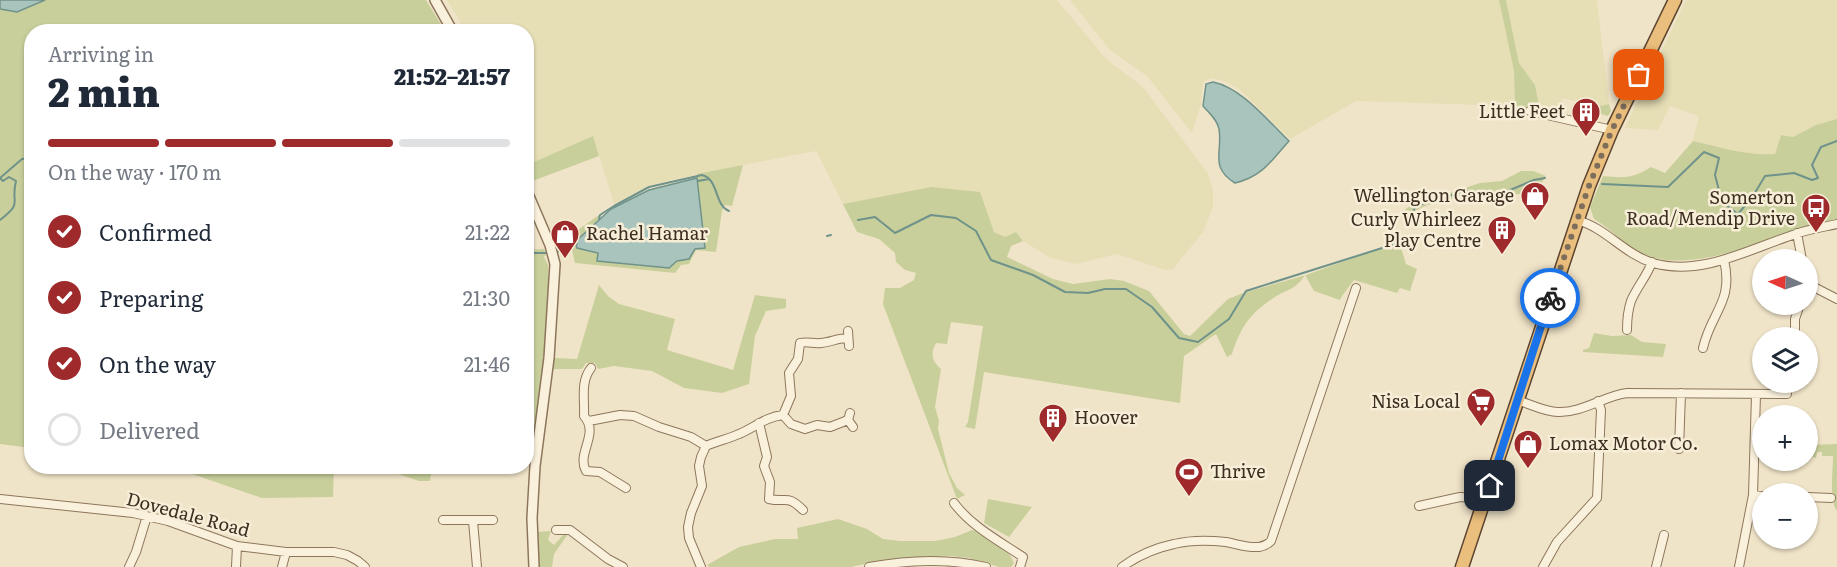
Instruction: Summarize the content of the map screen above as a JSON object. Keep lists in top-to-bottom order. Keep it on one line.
{"streets":{"street":["Dovedale Road"]},"places":{"building":["Little Feet","Curly Whirleez Play Centre","Hoover"],"shop":["Wellington Garage","Rachel Hamar","Lomax Motor Co."],"bus stop":["Somerton Road/Mendip Drive"],"supermarket":["Nisa Local"],"sports":["Thrive"]},"north":"left","page":{"heading":["2 min","Arriving in","21:52–21:57"],"bar":"On the way · 170 m","list":[["Confirmed","21:22"],["Preparing","21:30"],["On the way","21:46"],"Delivered"],"map_buttons":["+","−"]}}
